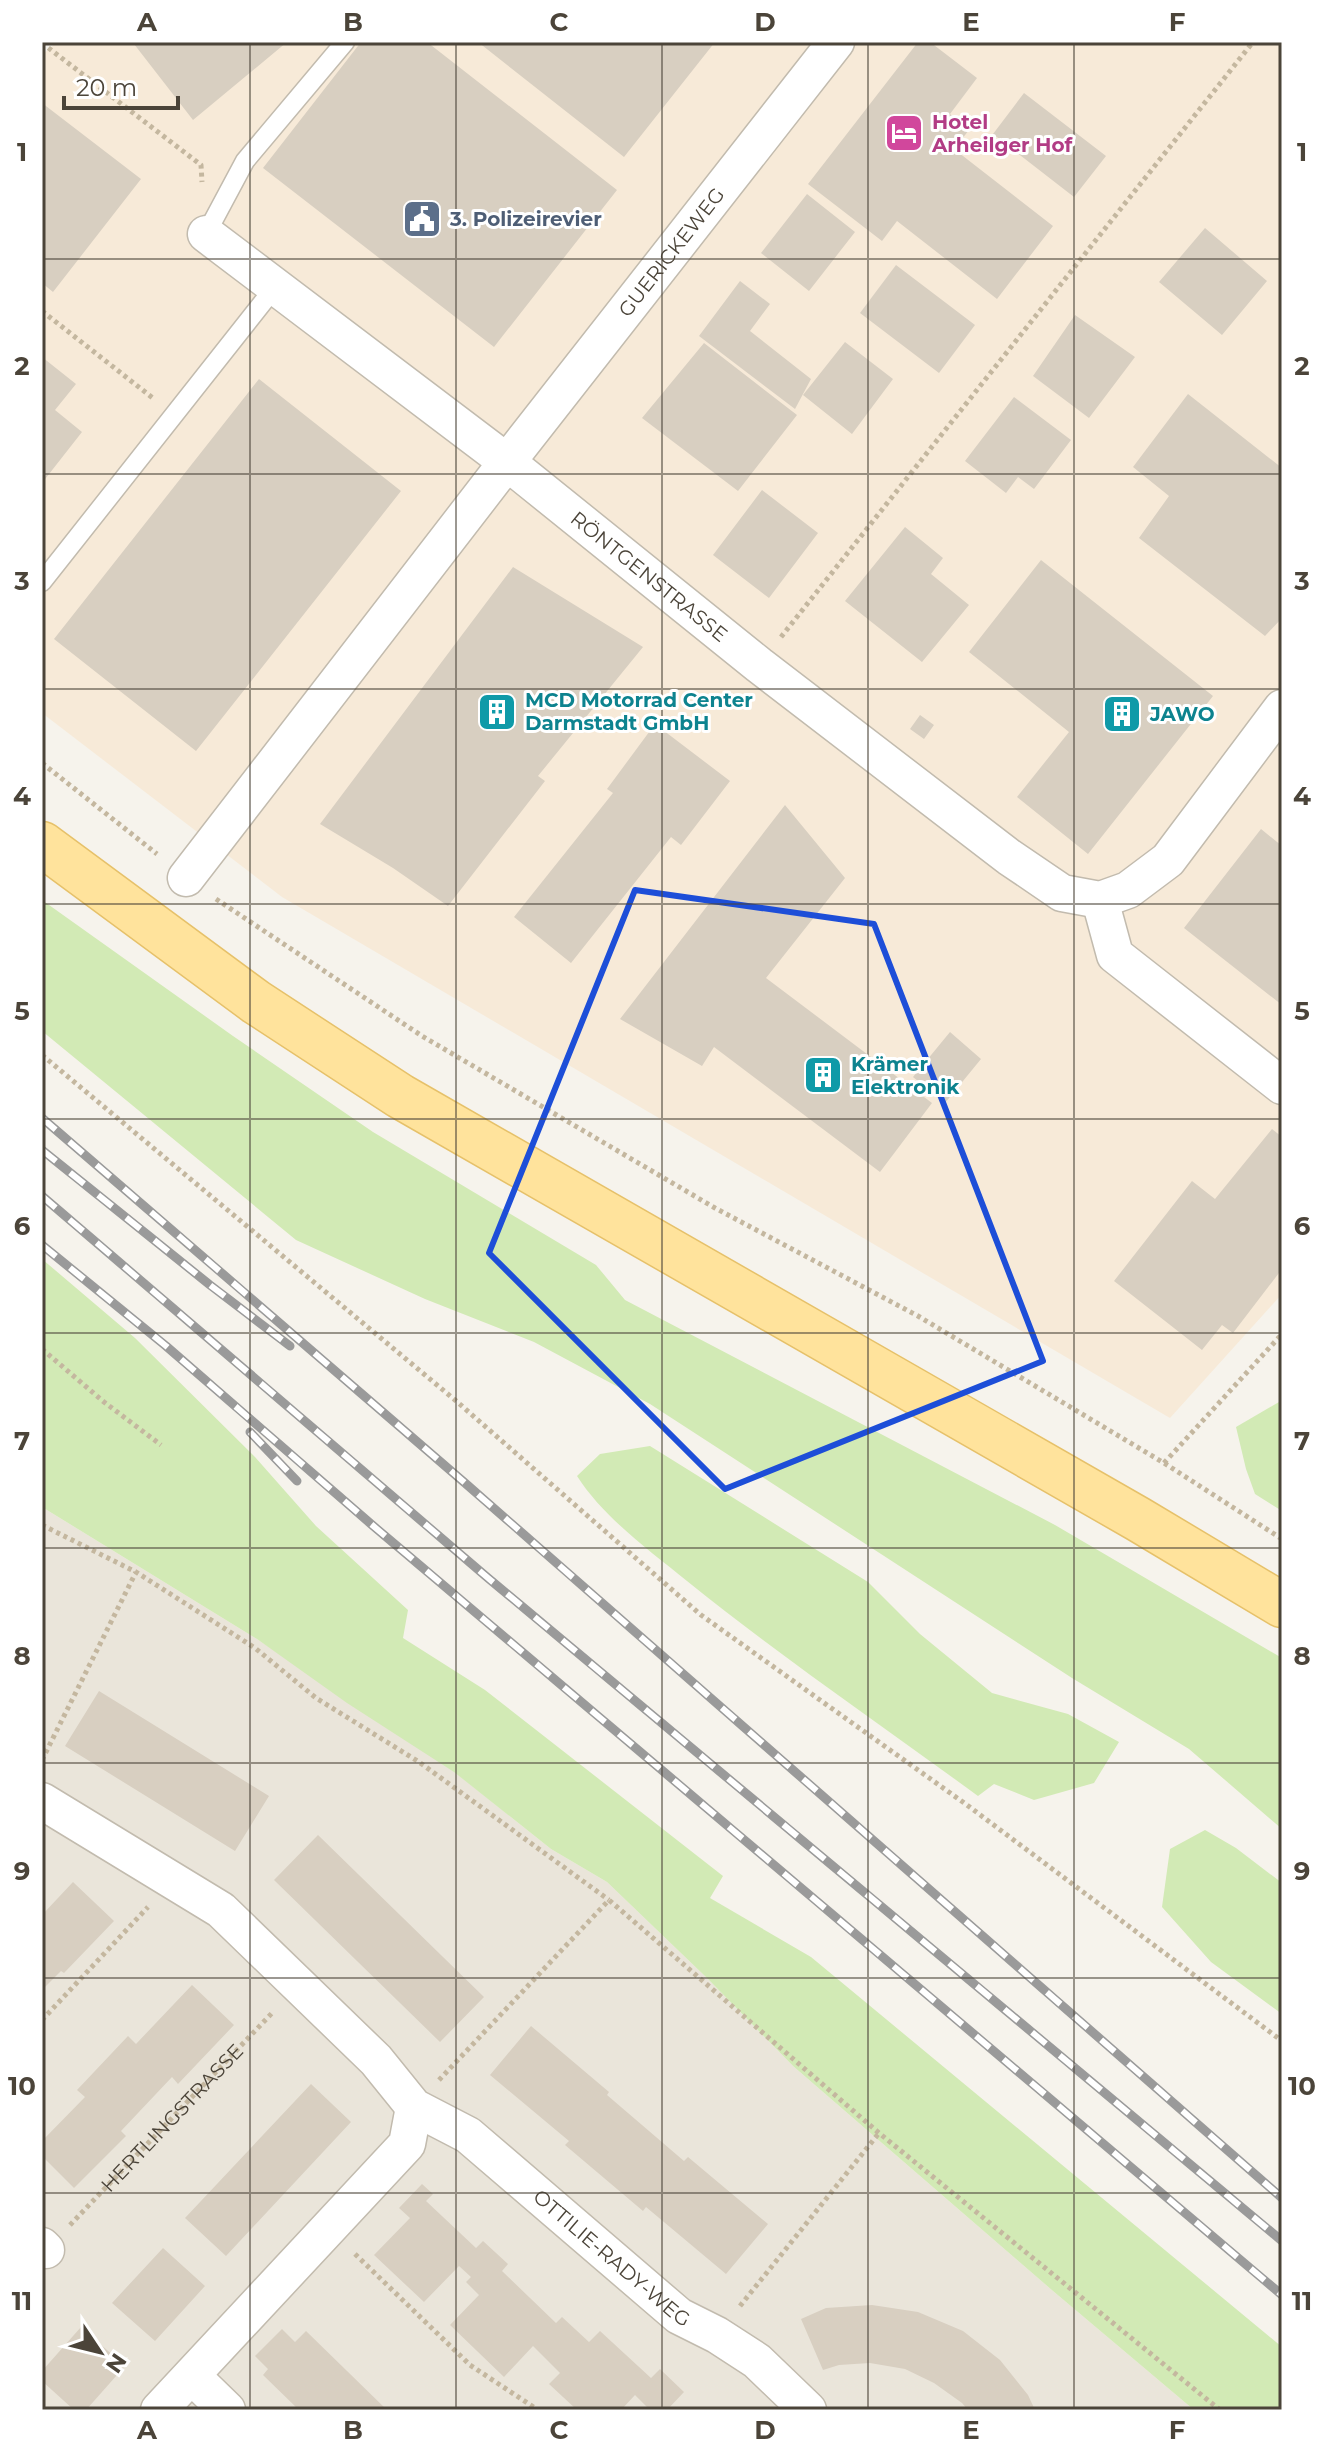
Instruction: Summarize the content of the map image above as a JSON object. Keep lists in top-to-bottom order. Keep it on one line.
{"streets":{"street":["GUERICKEWEG","RÖNTGENSTRASSE","OTTILIE-RADY-WEG"],"path":["HERTLINGSTRASSE"]},"crossings":[["GUERICKEWEG","RÖNTGENSTRASSE"]],"places":{"hotel":["Hotel Arheilger Hof"],"public building":["3. Polizeirevier"],"building":["MCD Motorrad Center Darmstadt GmbH","JAWO","Krämer Elektronik"]},"scale_bar":"20 m","north":"bottom right","grid":{"columns":["A","B","C","D","E","F"],"rows":["1","2","3","4","5","6","7","8","9","10","11"]}}
